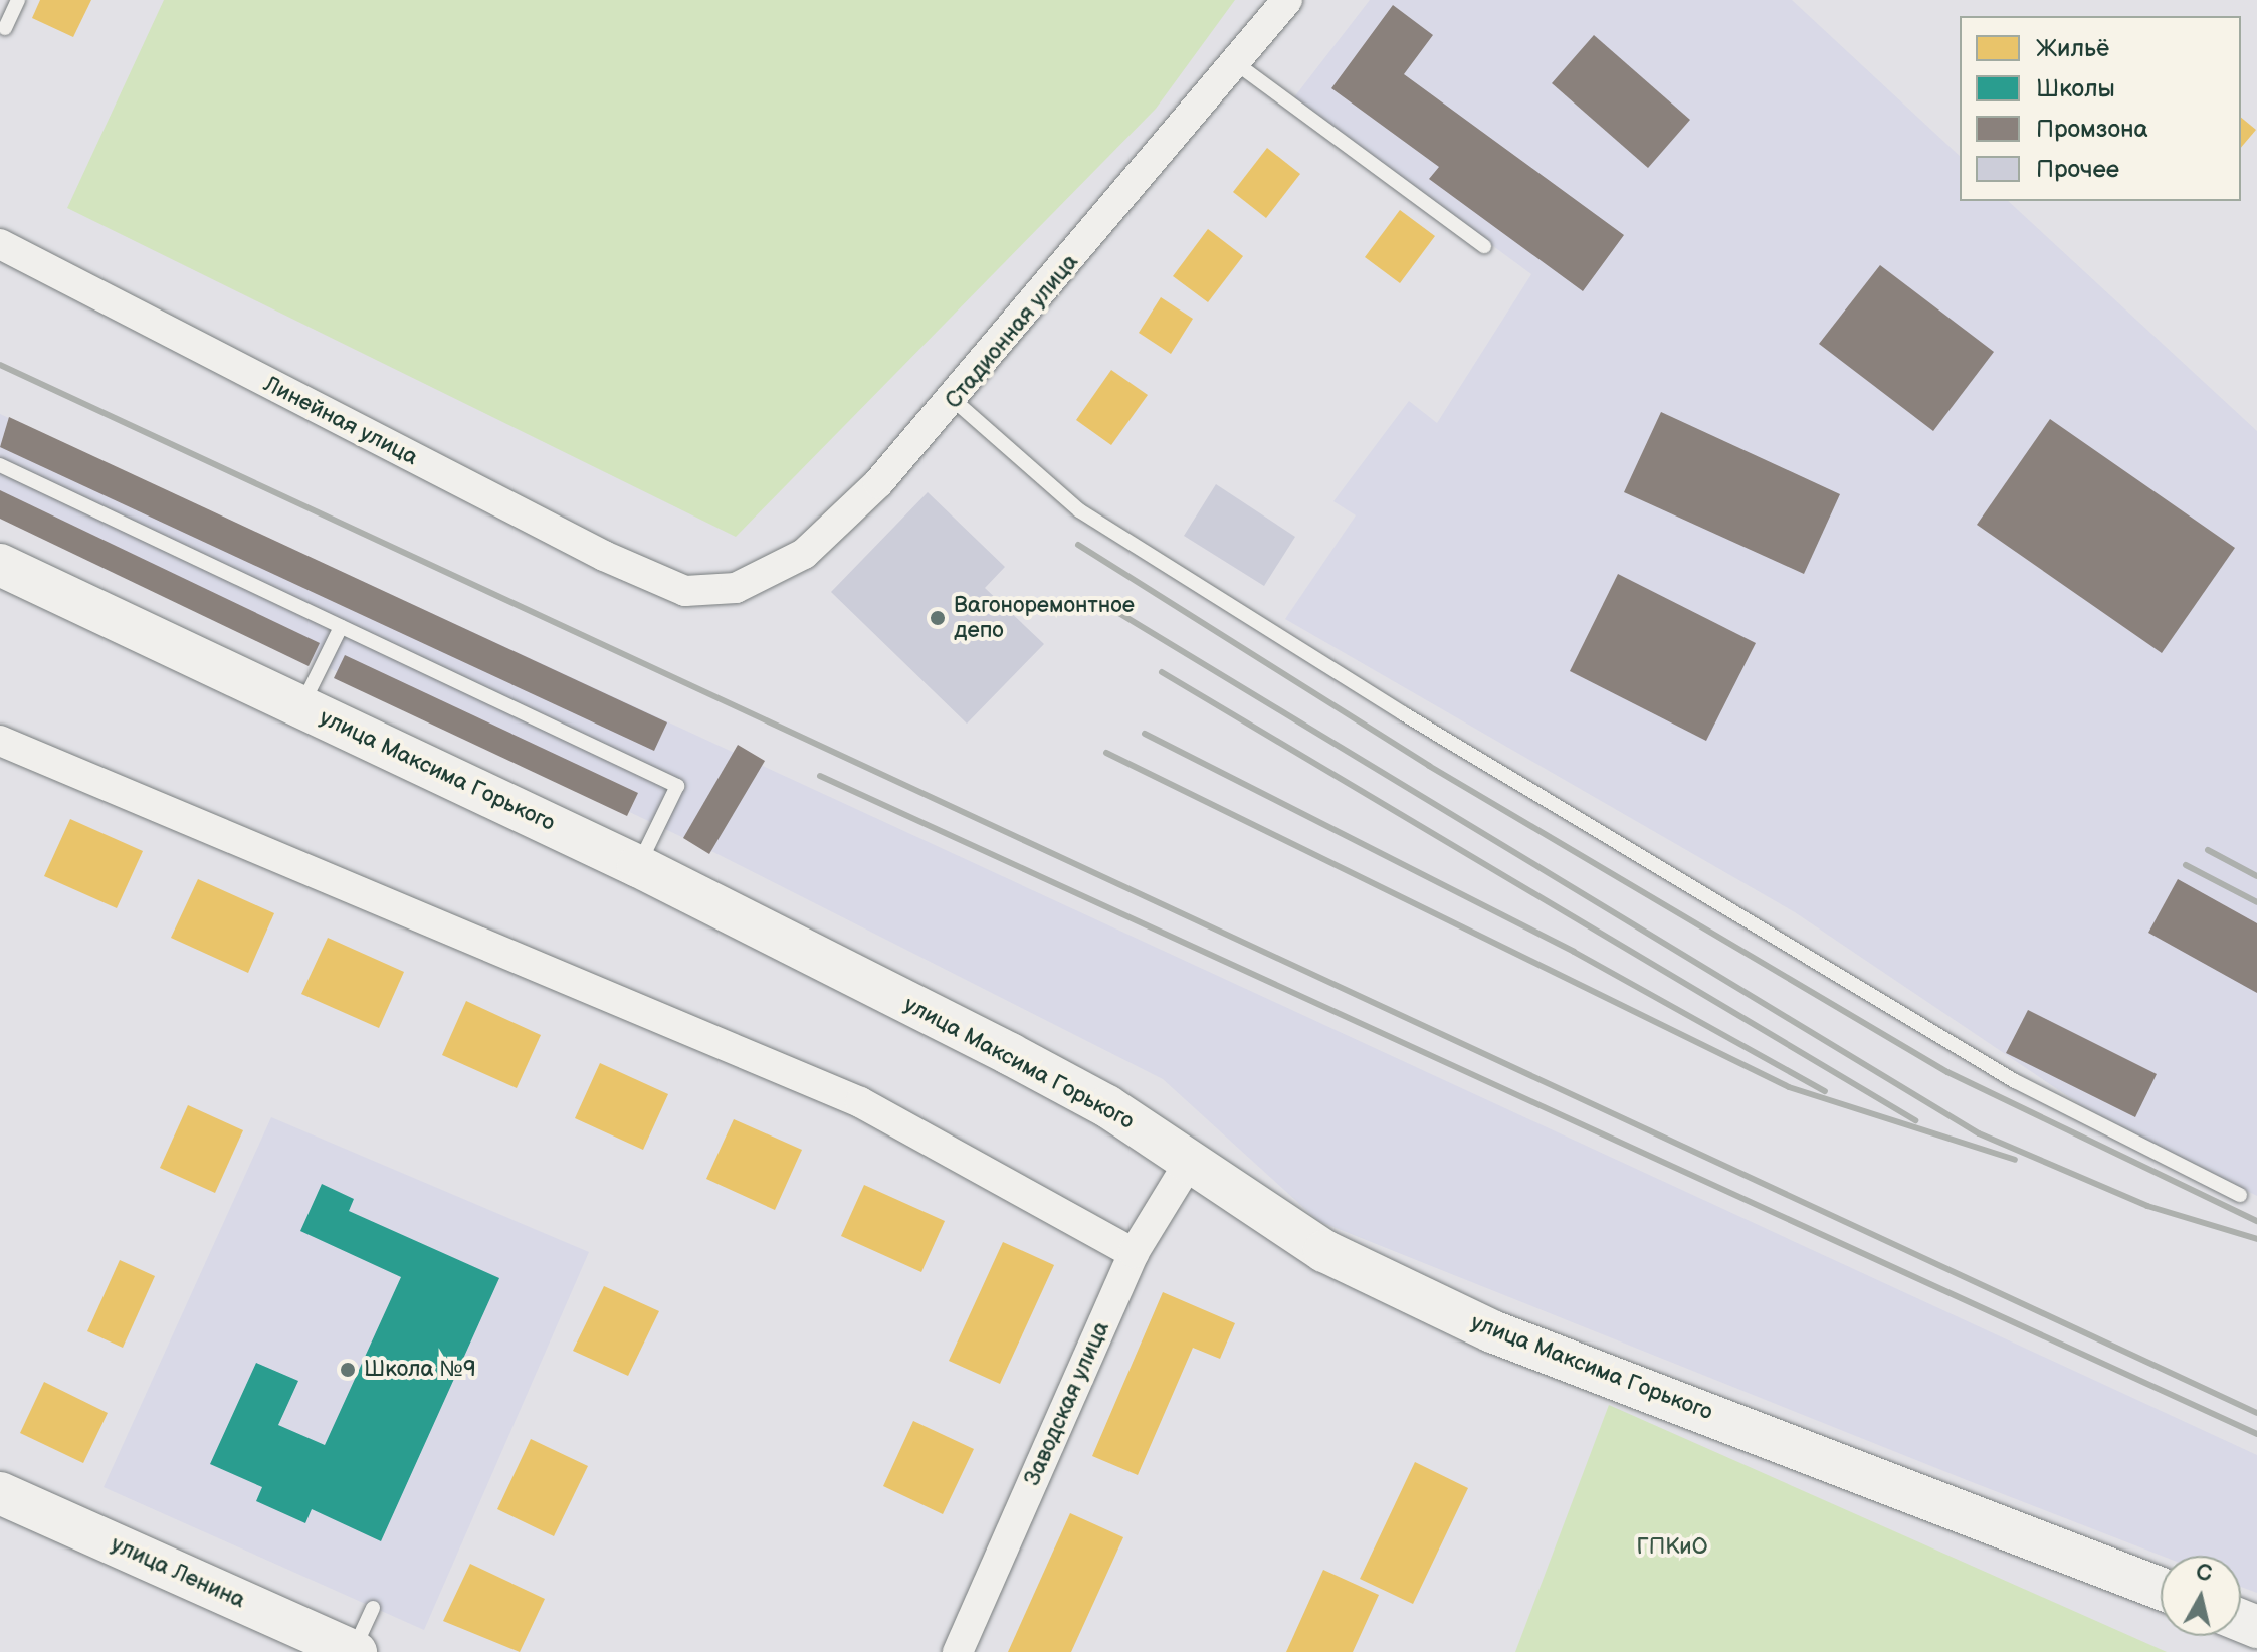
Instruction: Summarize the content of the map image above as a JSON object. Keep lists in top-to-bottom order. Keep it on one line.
{"streets":{"street":["Стадионная улица","Линейная улица","улица Максима Горького","Заводская улица","улица Ленина"]},"crossings":[["Стадионная улица","Линейная улица"],["улица Максима Горького","Заводская улица"]],"parks":["ГПКиО"],"places":["Вагоноремонтное депо","Школа №9"],"legend":["Жильё","Школы","Промзона","Прочее"],"north":"top"}
